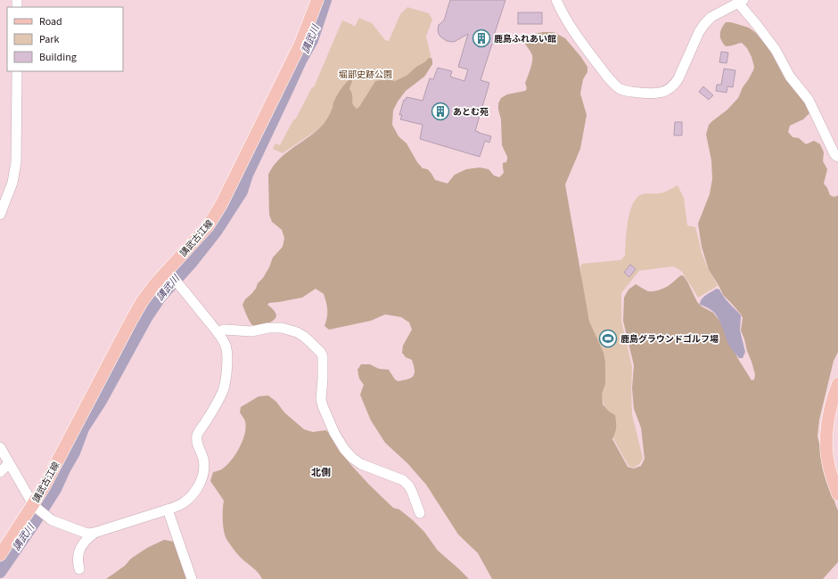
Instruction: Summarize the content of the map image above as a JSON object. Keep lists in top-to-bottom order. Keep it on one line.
{"streets":{"main road":["講武古江線"]},"districts":["北側"],"water":["講武川"],"parks":["堀部史跡公園"],"places":{"building":["鹿島ふれあい館","あとむ苑"],"sports":["鹿島グラウンドゴルフ場"]},"legend":["Road","Park","Building"]}
